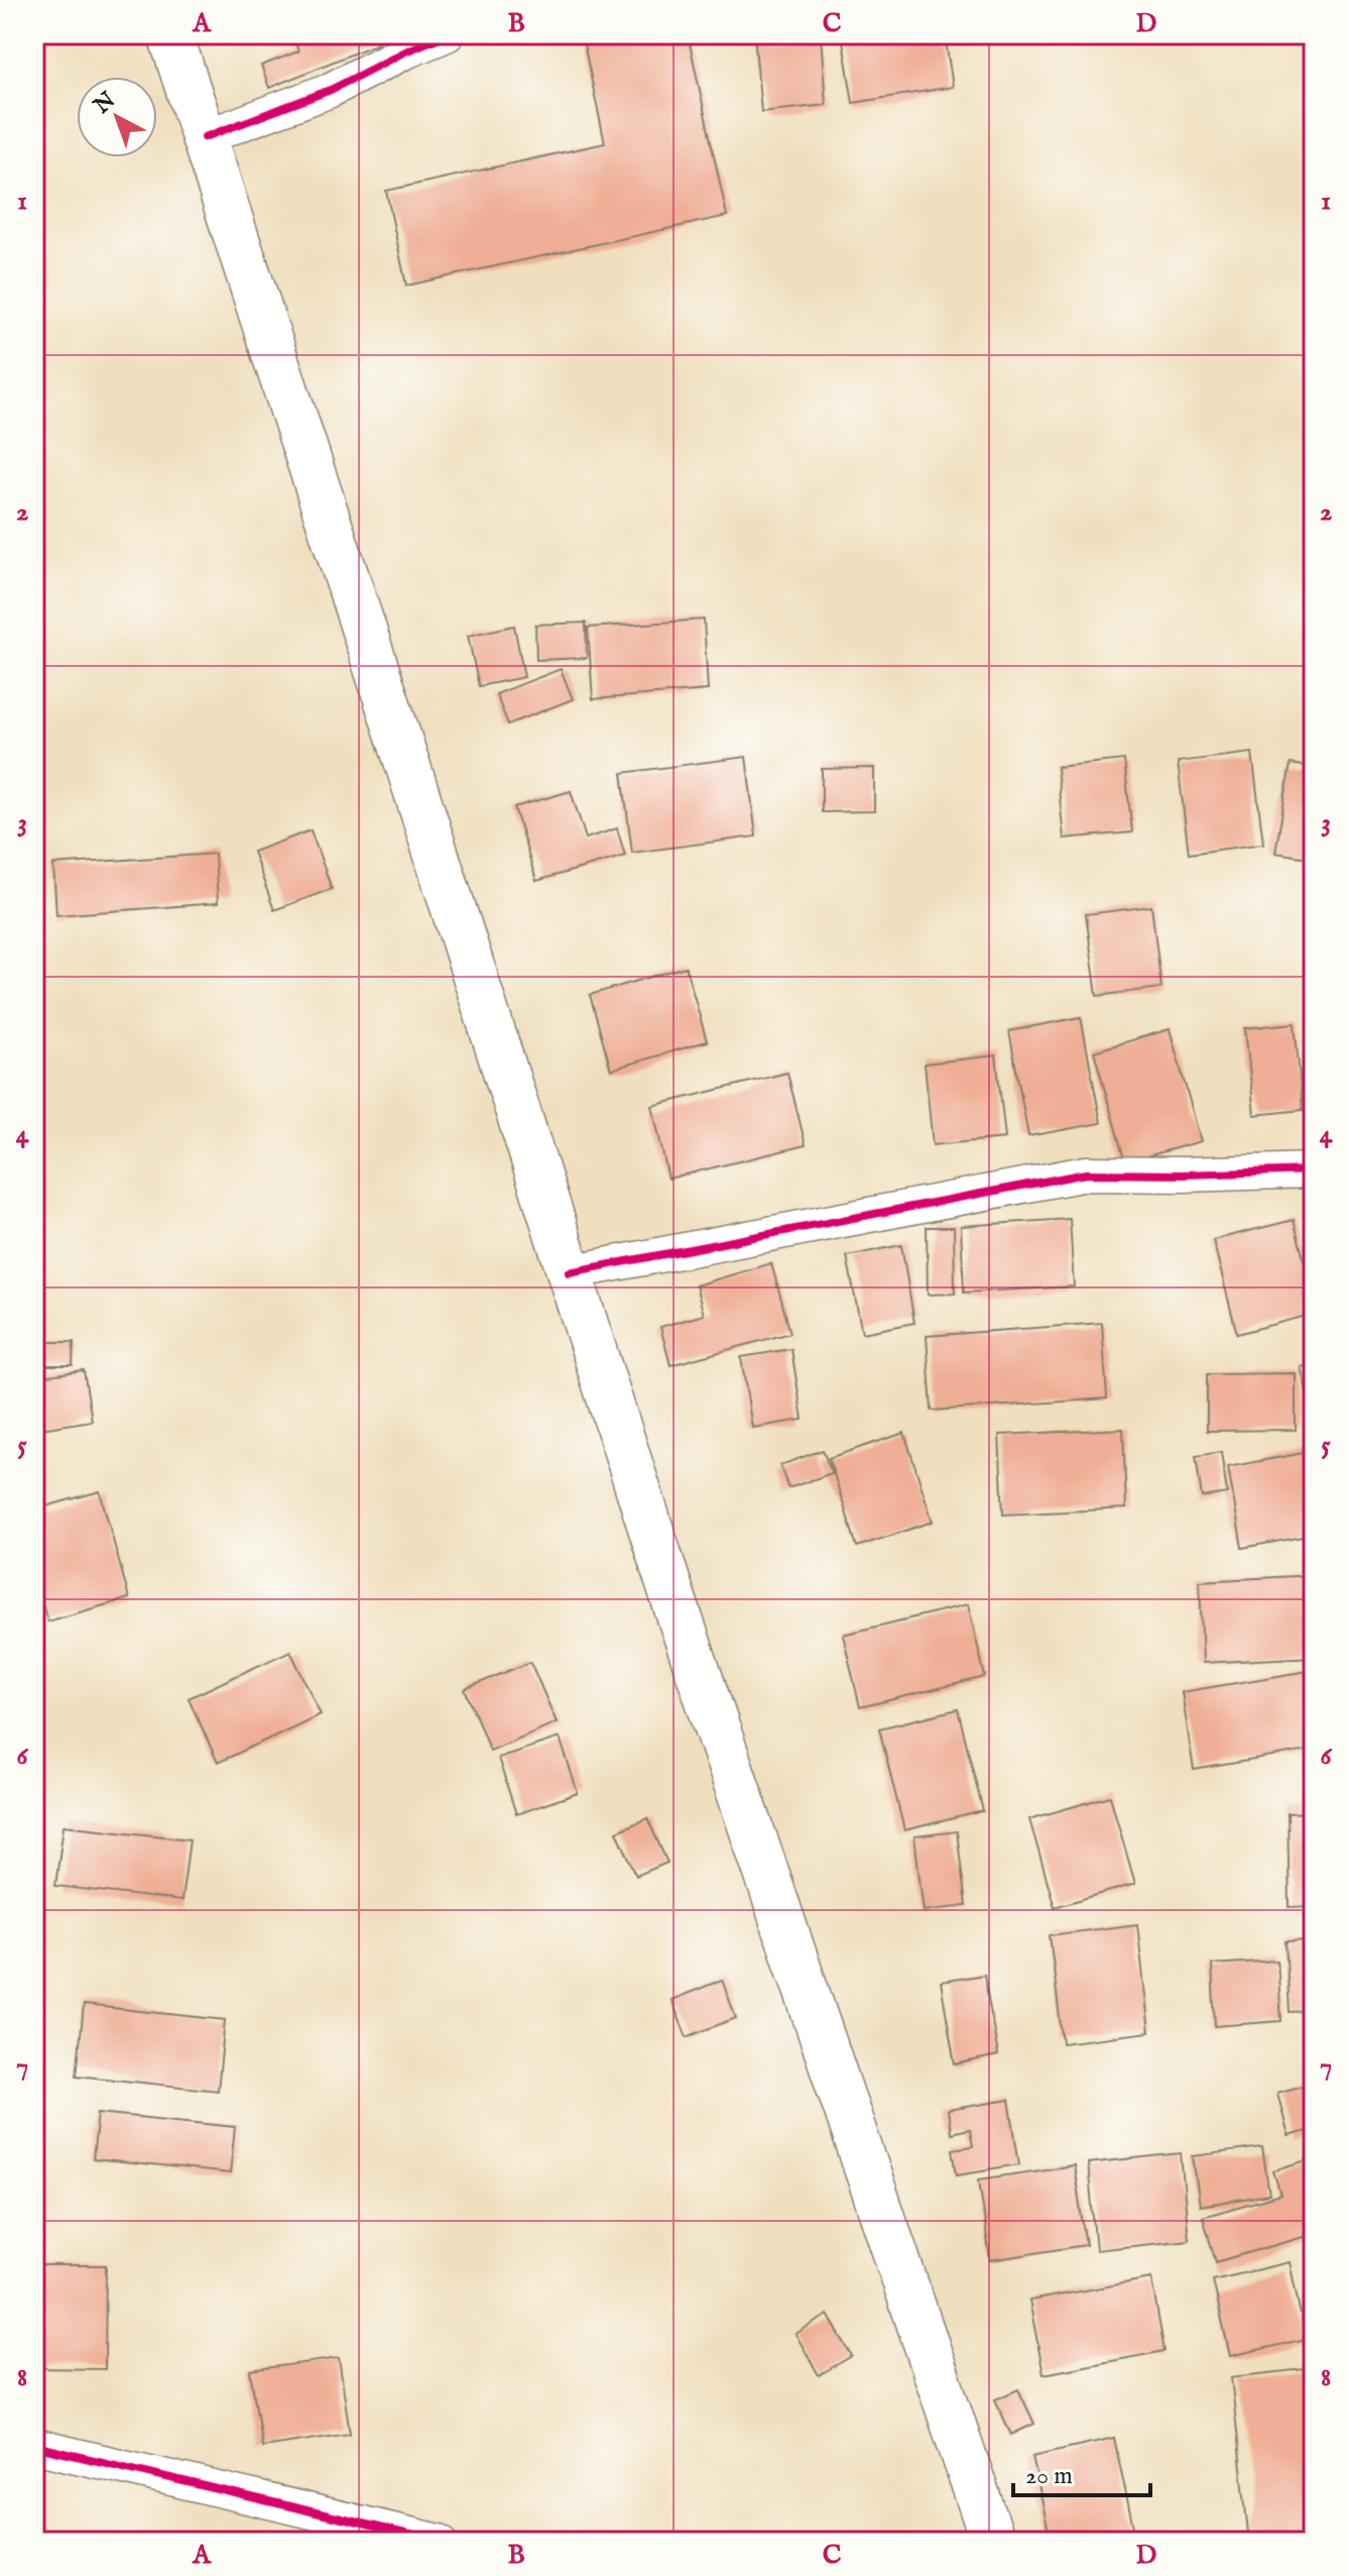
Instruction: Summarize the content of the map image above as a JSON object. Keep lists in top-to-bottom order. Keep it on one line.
{"scale_bar":"20 m","north":"top left","grid":{"columns":["A","B","C","D"],"rows":["1","2","3","4","5","6","7","8"]}}
